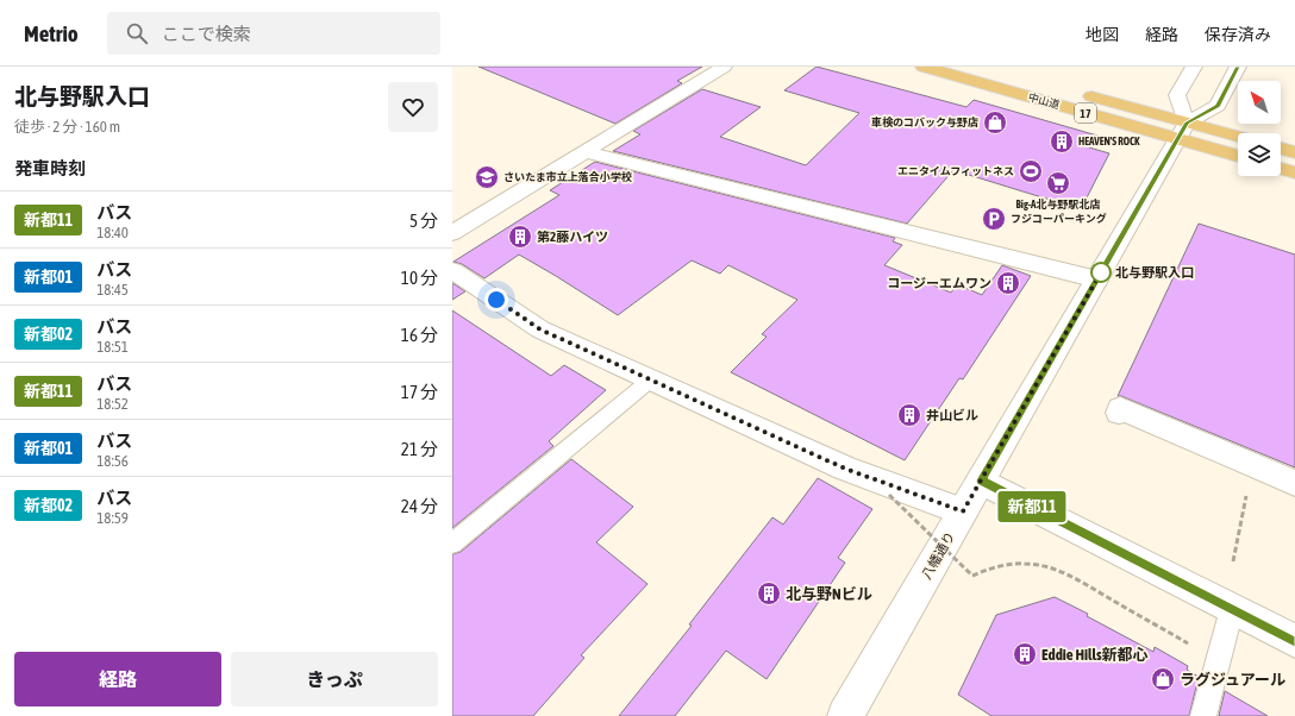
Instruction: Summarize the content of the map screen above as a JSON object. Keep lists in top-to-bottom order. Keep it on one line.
{"streets":{"highway":["中山道","17"],"street":["八幡通り"]},"crossings":[["中山道","八幡通り"]],"places":{"shop":["車検のコバック与野店","ラグジュアール"],"building":["HEAVEN'S ROCK","第2藤ハイツ","コージーエムワン","井山ビル","北与野Nビル","Eddie Hills新都心"],"sports":["エニタイムフィットネス"],"school or university":["さいたま市立上落合小学校"],"supermarket":["Big-A北与野駅北店"],"parking":["フジコーパーキング"],"other":["北与野駅入口"]},"lines":["bus line 新都11"],"north":"top left","page":{"header":"Metrio","search":"ここで検索","nav":["地図","経路","保存済み"],"heading":[["北与野駅入口","徒歩 · 2 分 · 160 m"],"発車時刻"],"on_map":"新都11","list":[{"mark":"新都11","name":"バス","note":"18:40","value":"5 分"},{"mark":"新都01","name":"バス","note":"18:45","value":"10 分"},{"mark":"新都02","name":"バス","note":"18:51","value":"16 分"},{"mark":"新都11","name":"バス","note":"18:52","value":"17 分"},{"mark":"新都01","name":"バス","note":"18:56","value":"21 分"},{"mark":"新都02","name":"バス","note":"18:59","value":"24 分"}],"buttons":["経路","きっぷ"]}}
